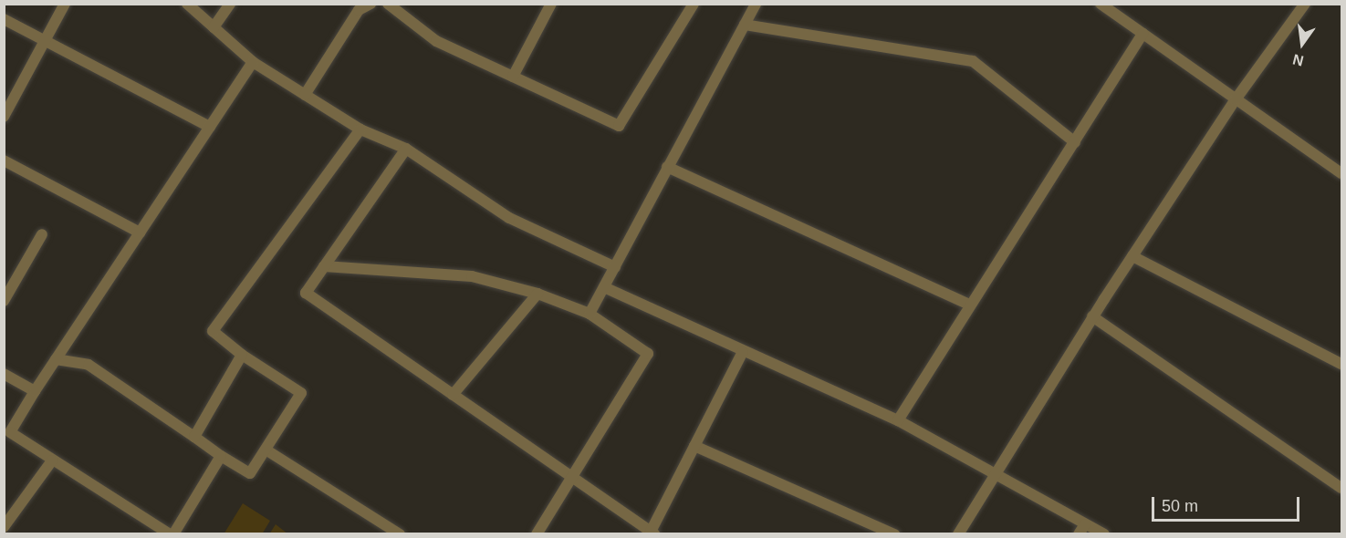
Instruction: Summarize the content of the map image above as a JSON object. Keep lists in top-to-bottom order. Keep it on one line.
{"scale_bar":"50 m","north":"bottom"}
